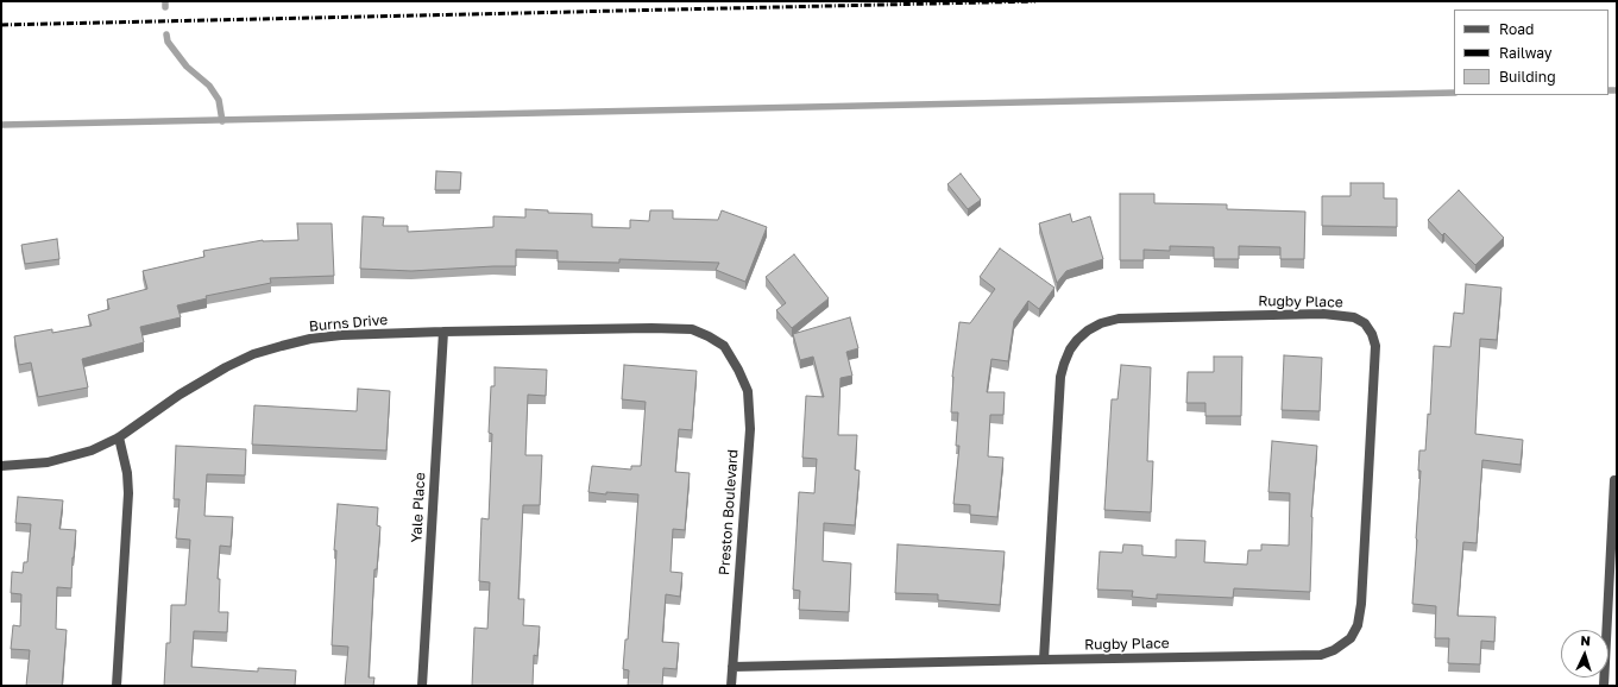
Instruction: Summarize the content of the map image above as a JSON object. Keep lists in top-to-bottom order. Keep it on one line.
{"streets":{"street":["Rugby Place","Burns Drive","Yale Place","Preston Boulevard"]},"crossings":[["Rugby Place","Preston Boulevard"],["Burns Drive","Yale Place"],["Burns Drive","Preston Boulevard"]],"legend":["Road","Railway","Building"],"north":"top"}
